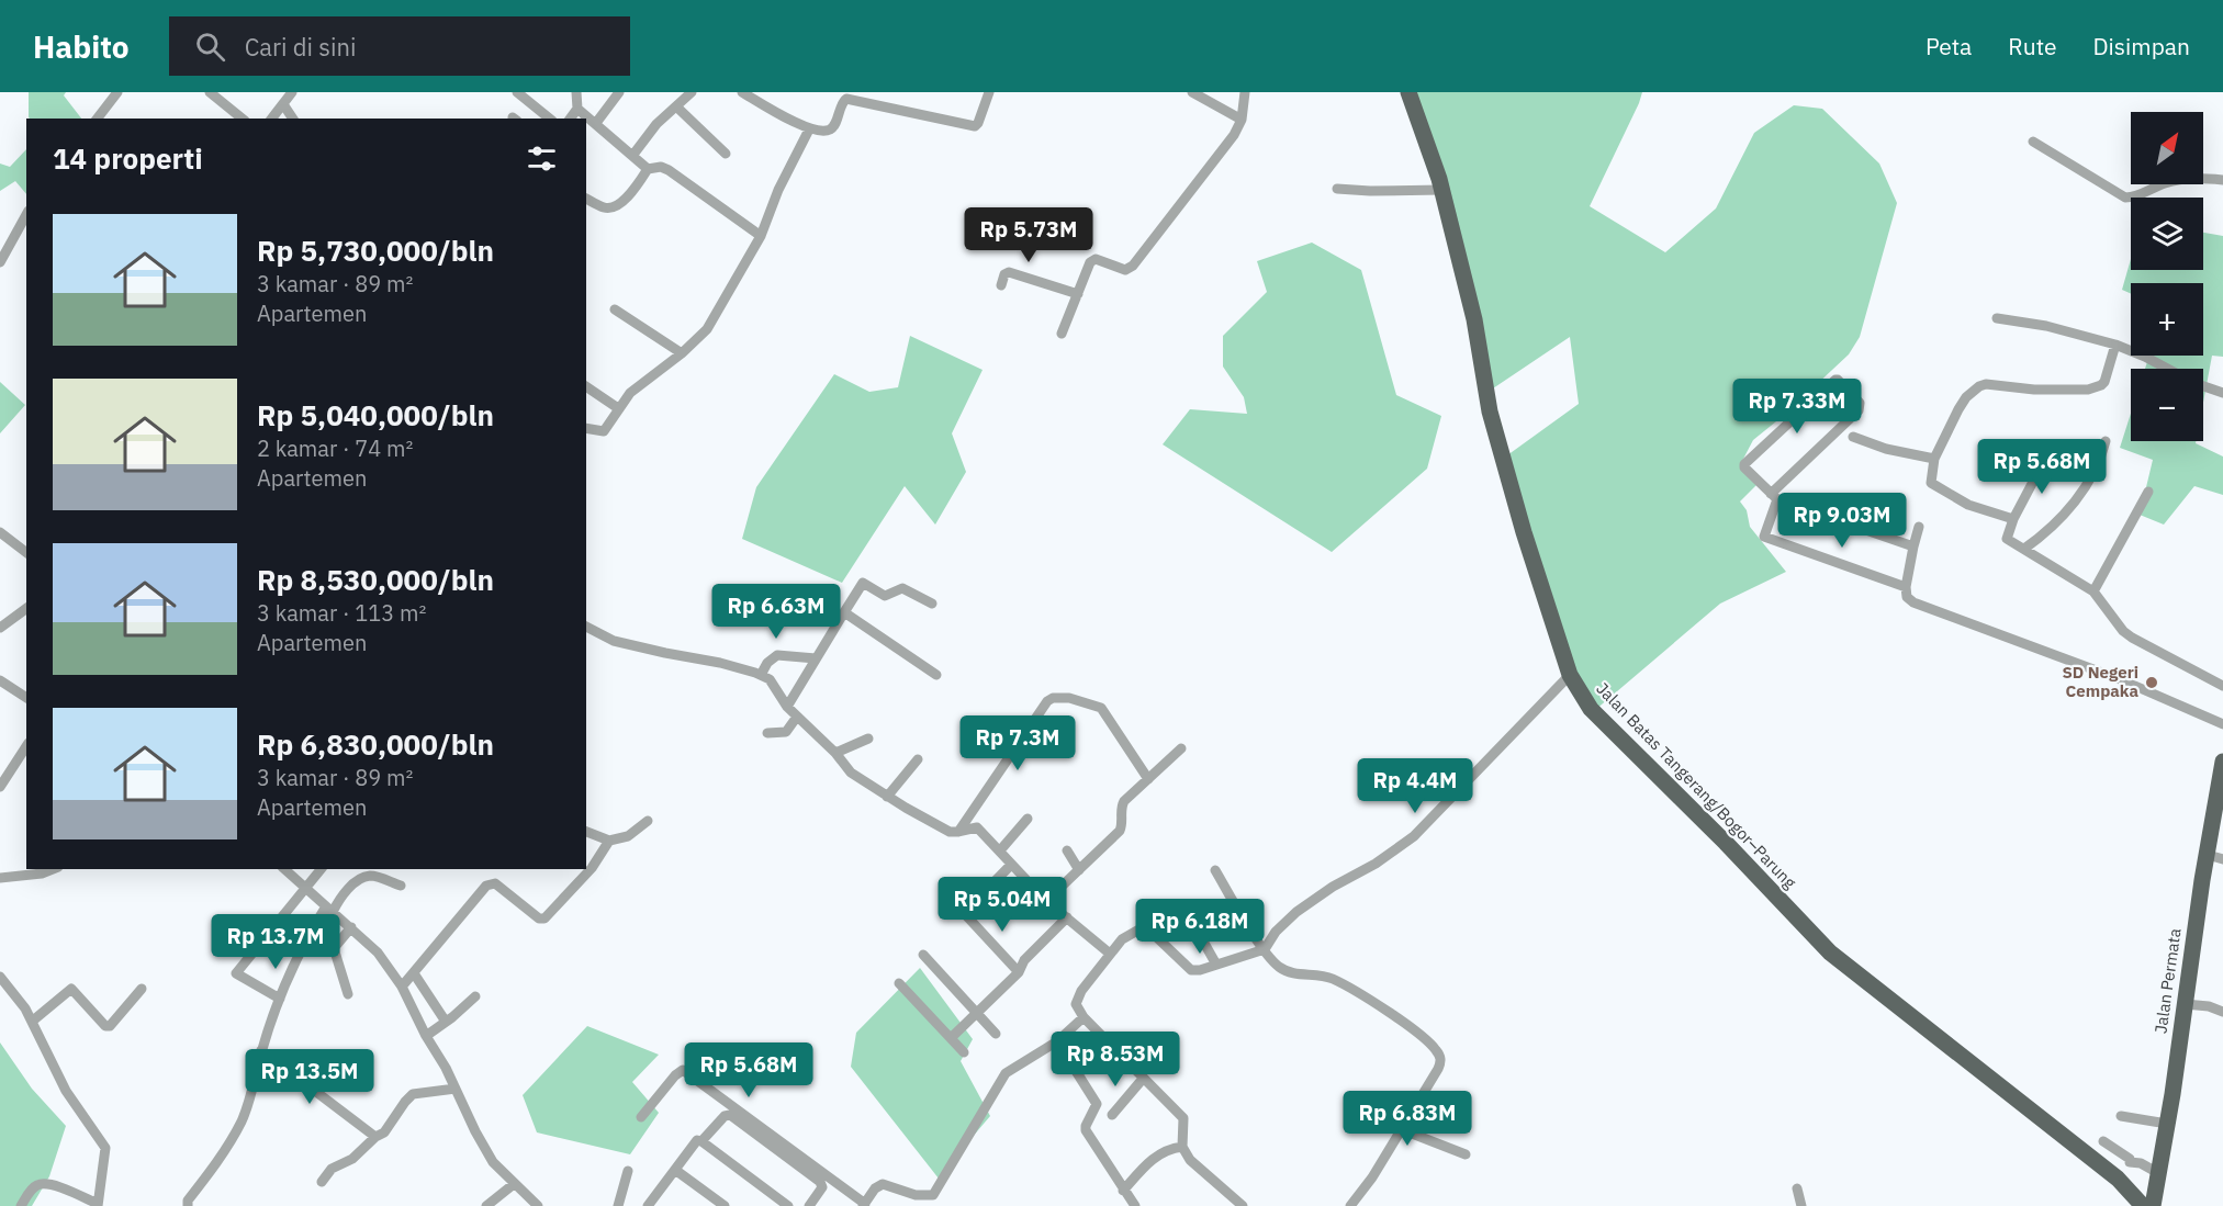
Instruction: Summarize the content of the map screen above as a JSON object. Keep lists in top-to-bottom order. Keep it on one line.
{"streets":{"main road":["Jalan Batas Tangerang/Bogor–Parung","Jalan Permata"]},"crossings":[["Jalan Batas Tangerang/Bogor–Parung","Jalan Permata"]],"places":["SD Negeri Cempaka"],"north":"top right","page":{"header":"Habito","search":"Cari di sini","nav":["Peta","Rute","Disimpan"],"map_buttons":["+","−"],"heading":"14 properti","list":[{"name":"Rp 5,730,000/bln","note":"3 kamar · 89 m² · Apartemen"},{"name":"Rp 5,040,000/bln","note":"2 kamar · 74 m² · Apartemen"},{"name":"Rp 8,530,000/bln","note":"3 kamar · 113 m² · Apartemen"},{"name":"Rp 6,830,000/bln","note":"3 kamar · 89 m² · Apartemen"}],"price":["Rp 5.73M","Rp 7.33M","Rp 5.68M","Rp 9.03M","Rp 6.63M","Rp 7.3M","Rp 4.4M","Rp 5.04M","Rp 6.18M","Rp 13.7M","Rp 8.53M","Rp 5.68M","Rp 13.5M","Rp 6.83M"]}}
